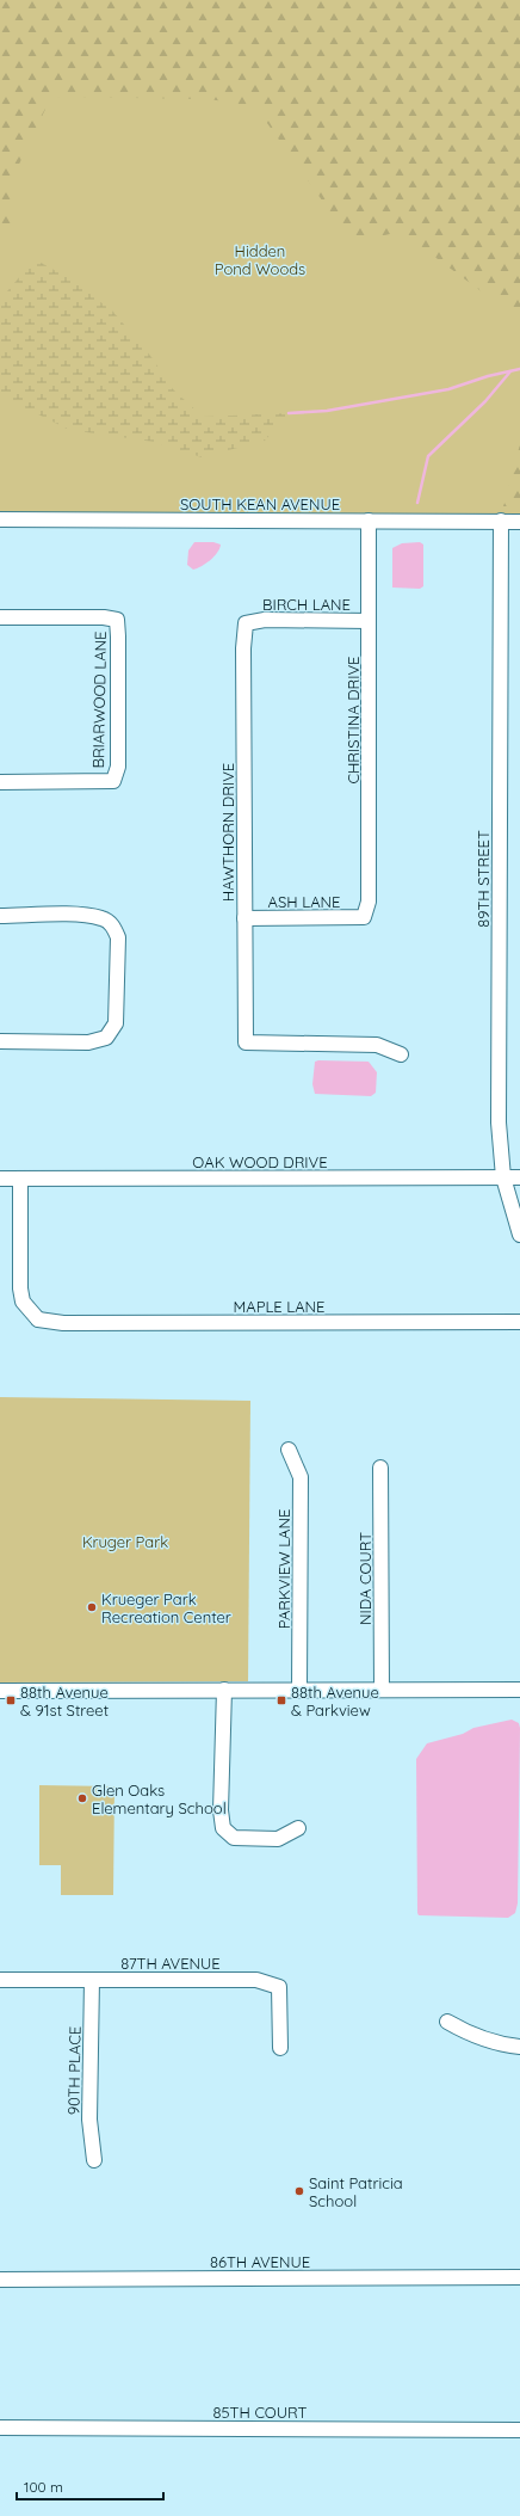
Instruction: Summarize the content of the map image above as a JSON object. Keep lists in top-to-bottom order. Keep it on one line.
{"streets":{"street":["SOUTH KEAN AVENUE","BIRCH LANE","BRIARWOOD LANE","CHRISTINA DRIVE","HAWTHORN DRIVE","89TH STREET","ASH LANE","OAK WOOD DRIVE","MAPLE LANE","PARKVIEW LANE","NIDA COURT","87TH AVENUE","90TH PLACE","86TH AVENUE","85TH COURT"]},"crossings":[["SOUTH KEAN AVENUE","CHRISTINA DRIVE"],["SOUTH KEAN AVENUE","89TH STREET"],["BIRCH LANE","CHRISTINA DRIVE"],["BIRCH LANE","HAWTHORN DRIVE"],["CHRISTINA DRIVE","ASH LANE"],["HAWTHORN DRIVE","ASH LANE"],["89TH STREET","OAK WOOD DRIVE"],["OAK WOOD DRIVE","MAPLE LANE"],["87TH AVENUE","90TH PLACE"]],"parks":["Hidden Pond Woods","Kruger Park"],"places":{"other":["Krueger Park Recreation Center","Glen Oaks Elementary School","Saint Patricia School"],"transit":["88th Avenue & 91st Street","88th Avenue & Parkview"]},"scale_bar":"100 m"}
